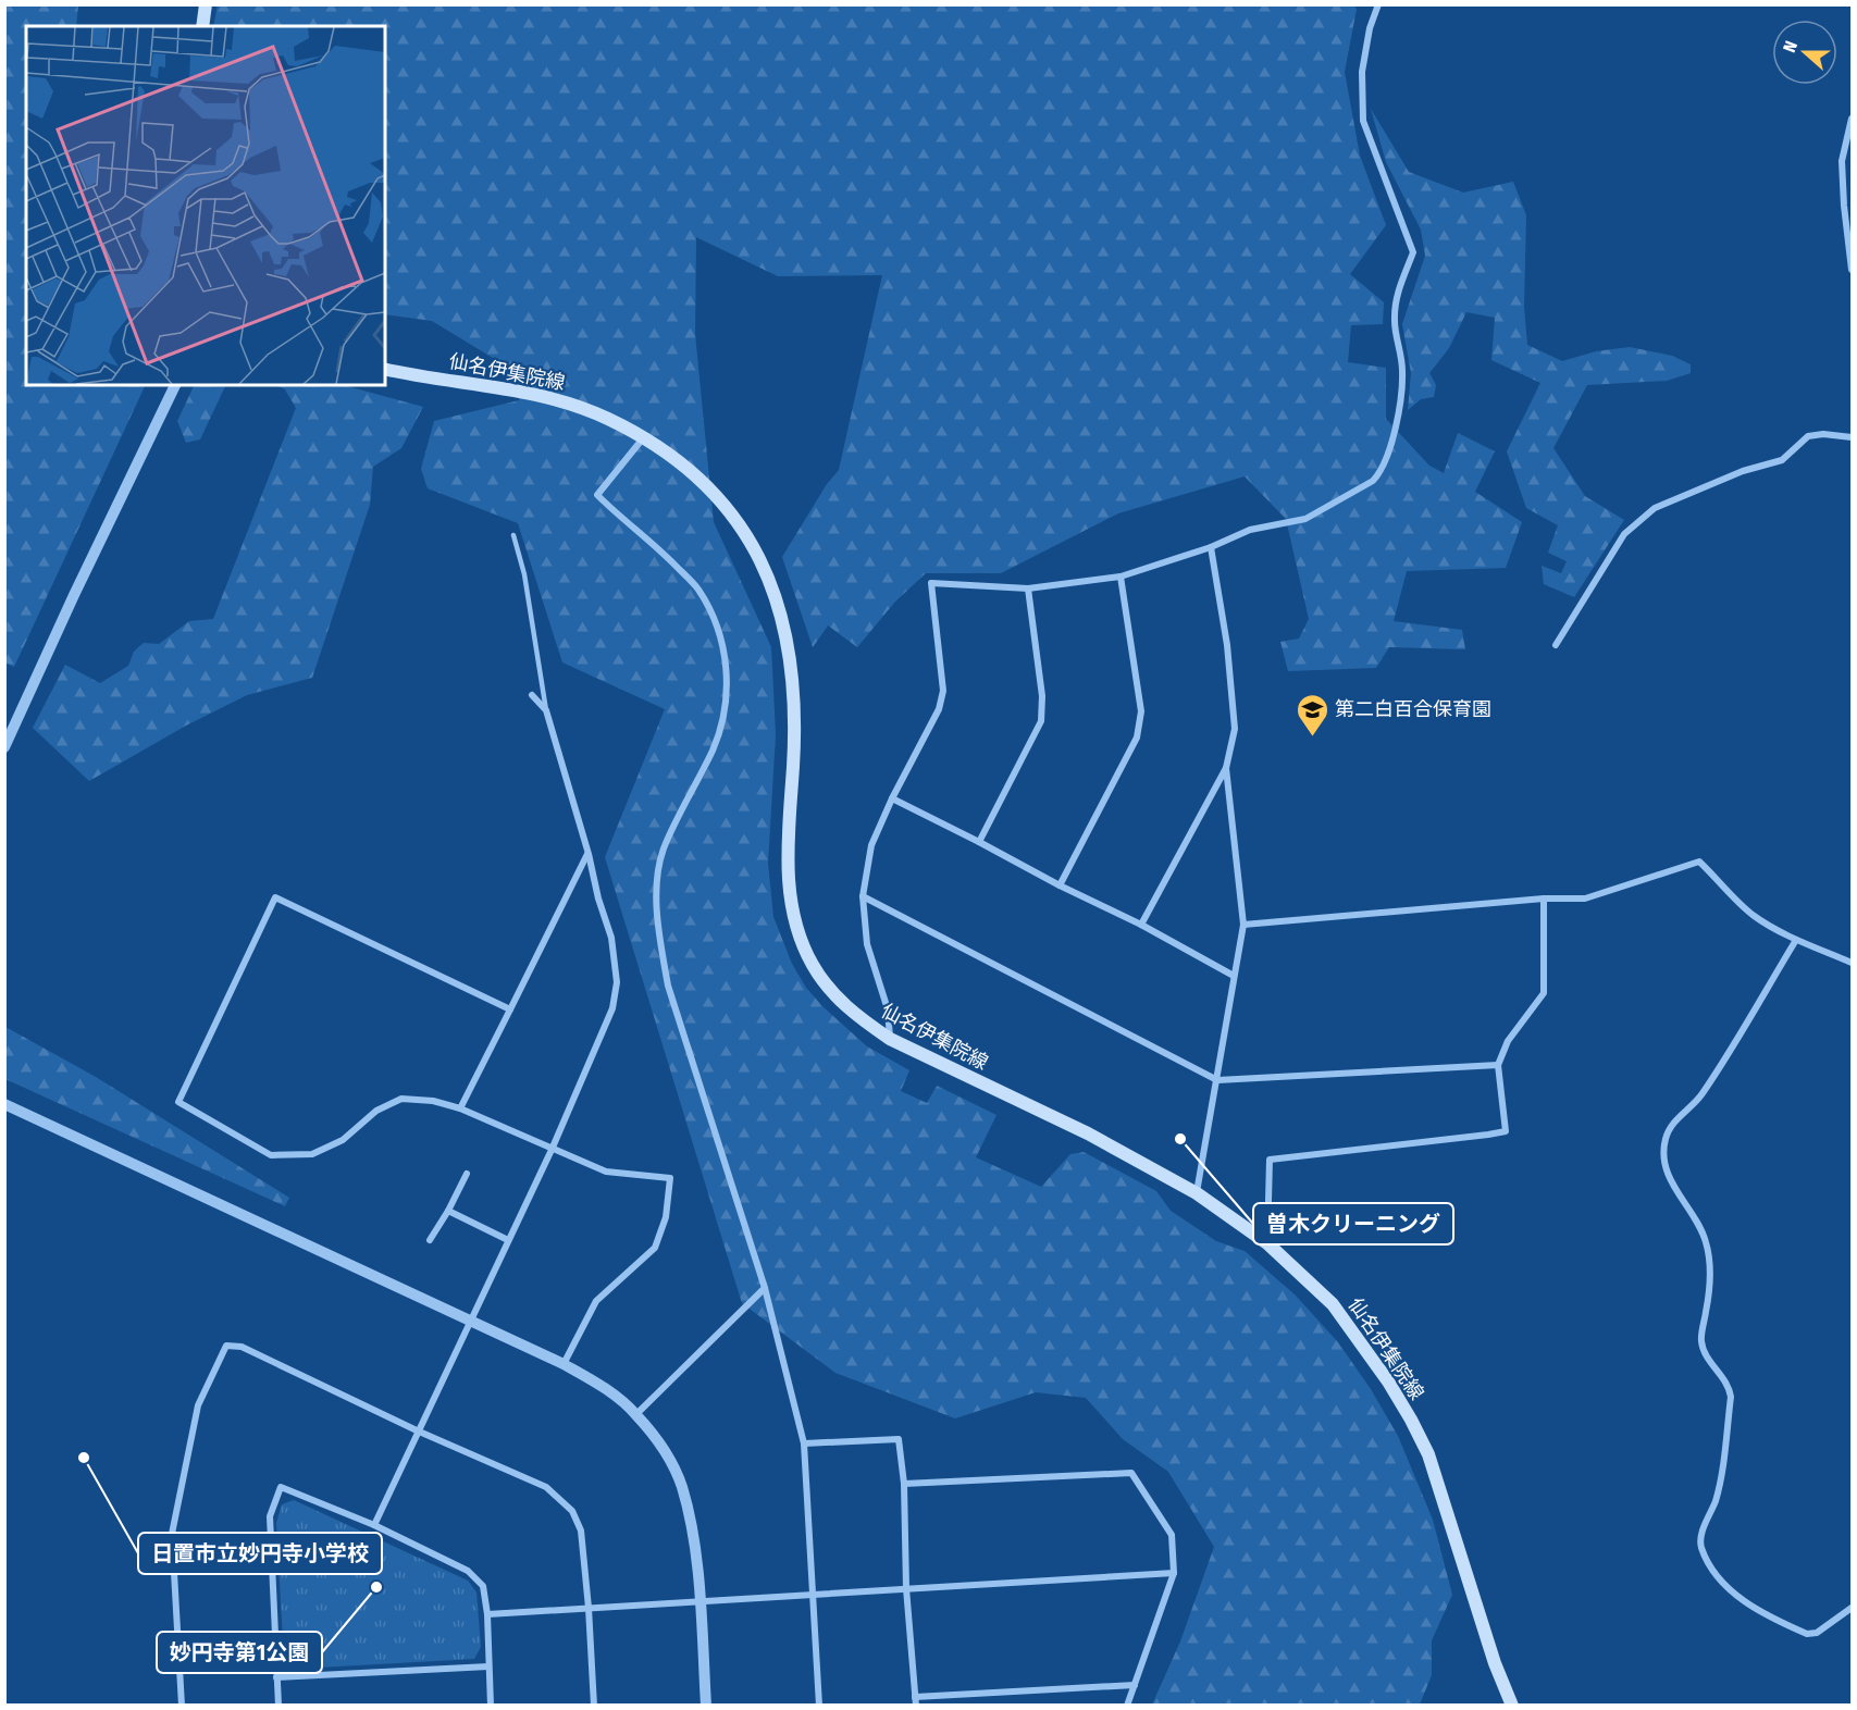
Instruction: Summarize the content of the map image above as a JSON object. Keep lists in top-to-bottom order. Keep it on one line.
{"streets":{"main road":["仙名伊集院線"]},"places":{"school or university":["第二白百合保育園"],"other":["曽木クリーニング","日置市立妙円寺小学校","妙円寺第1公園"]},"north":"left"}
